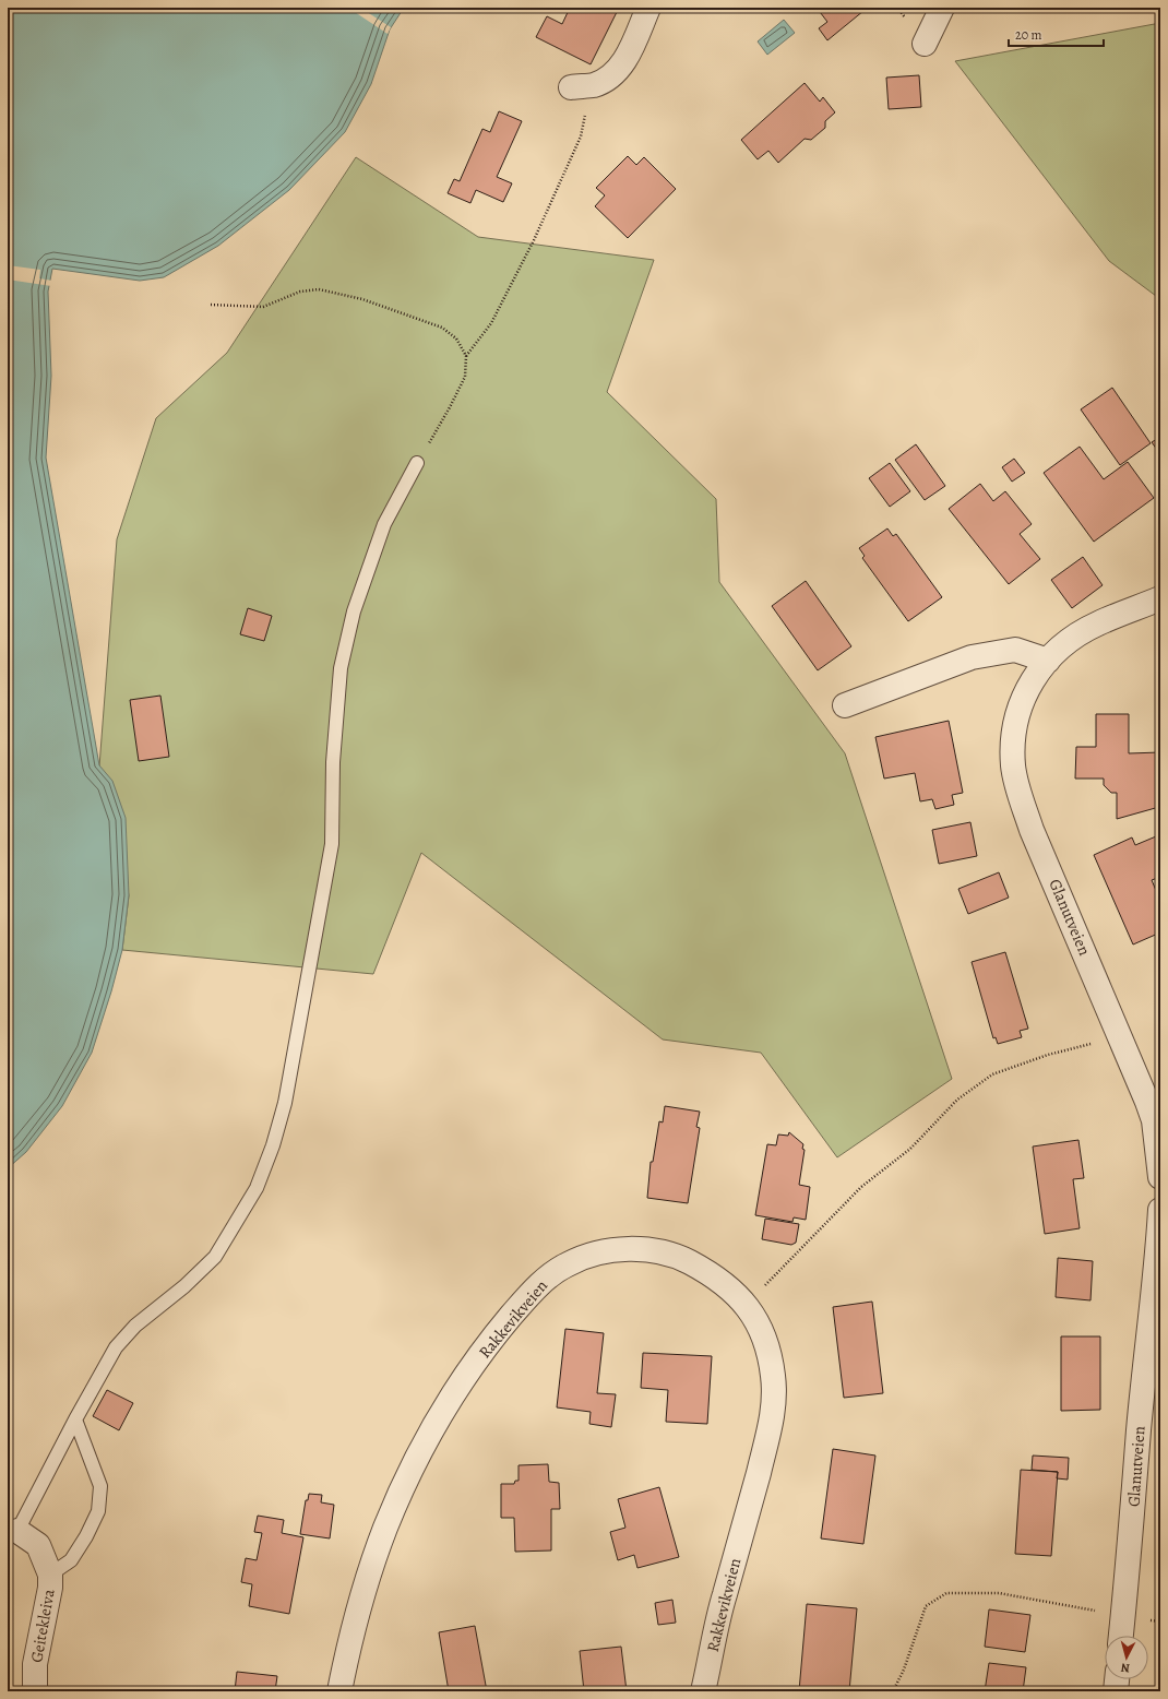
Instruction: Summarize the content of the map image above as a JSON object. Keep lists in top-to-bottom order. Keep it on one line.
{"streets":{"street":["Glanutveien","Rakkevikveien","Geitekleiva"]},"scale_bar":"20 m","north":"bottom"}
